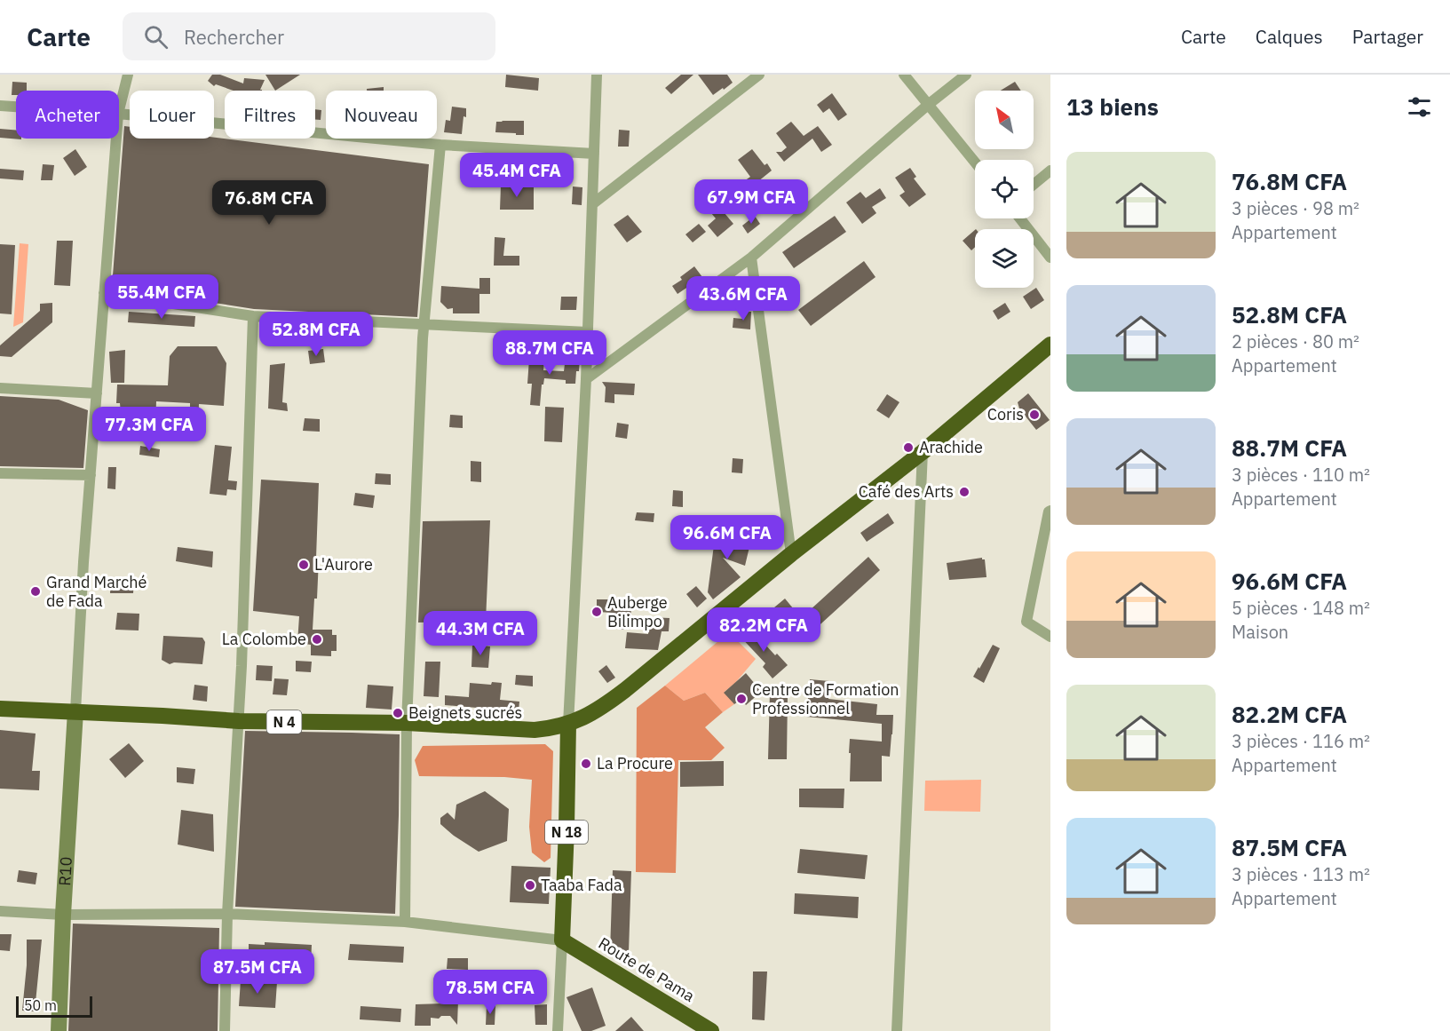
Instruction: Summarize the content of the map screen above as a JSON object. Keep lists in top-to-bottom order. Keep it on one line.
{"streets":{"highway":["N 4","N 18","Route de Pama"],"main road":["R10"]},"crossings":[["N 4","N 18"],["N 4","R10"],["N 18","Route de Pama"]],"places":["Coris","Arachide","Café des Arts","L'Aurore","Grand Marché de Fada","Auberge Bilimpo","La Colombe","Centre de Formation Professionnel","Beignets sucrés","La Procure","Taaba Fada"],"scale_bar":"50 m","north":"top left","page":{"header":"Carte","search":"Rechercher","nav":["Carte","Calques","Partager"],"heading":"13 biens","chip":["Acheter","Louer","Filtres","Nouveau"],"list":[{"name":"76.8M CFA","note":"3 pièces · 98 m² · Appartement"},{"name":"52.8M CFA","note":"2 pièces · 80 m² · Appartement"},{"name":"88.7M CFA","note":"3 pièces · 110 m² · Appartement"},{"name":"96.6M CFA","note":"5 pièces · 148 m² · Maison"},{"name":"82.2M CFA","note":"3 pièces · 116 m² · Appartement"},{"name":"87.5M CFA","note":"3 pièces · 113 m² · Appartement"}],"price":["45.4M CFA","67.9M CFA","76.8M CFA","55.4M CFA","43.6M CFA","52.8M CFA","88.7M CFA","77.3M CFA","96.6M CFA","82.2M CFA","44.3M CFA","87.5M CFA","78.5M CFA"],"scale":"50 m"}}
